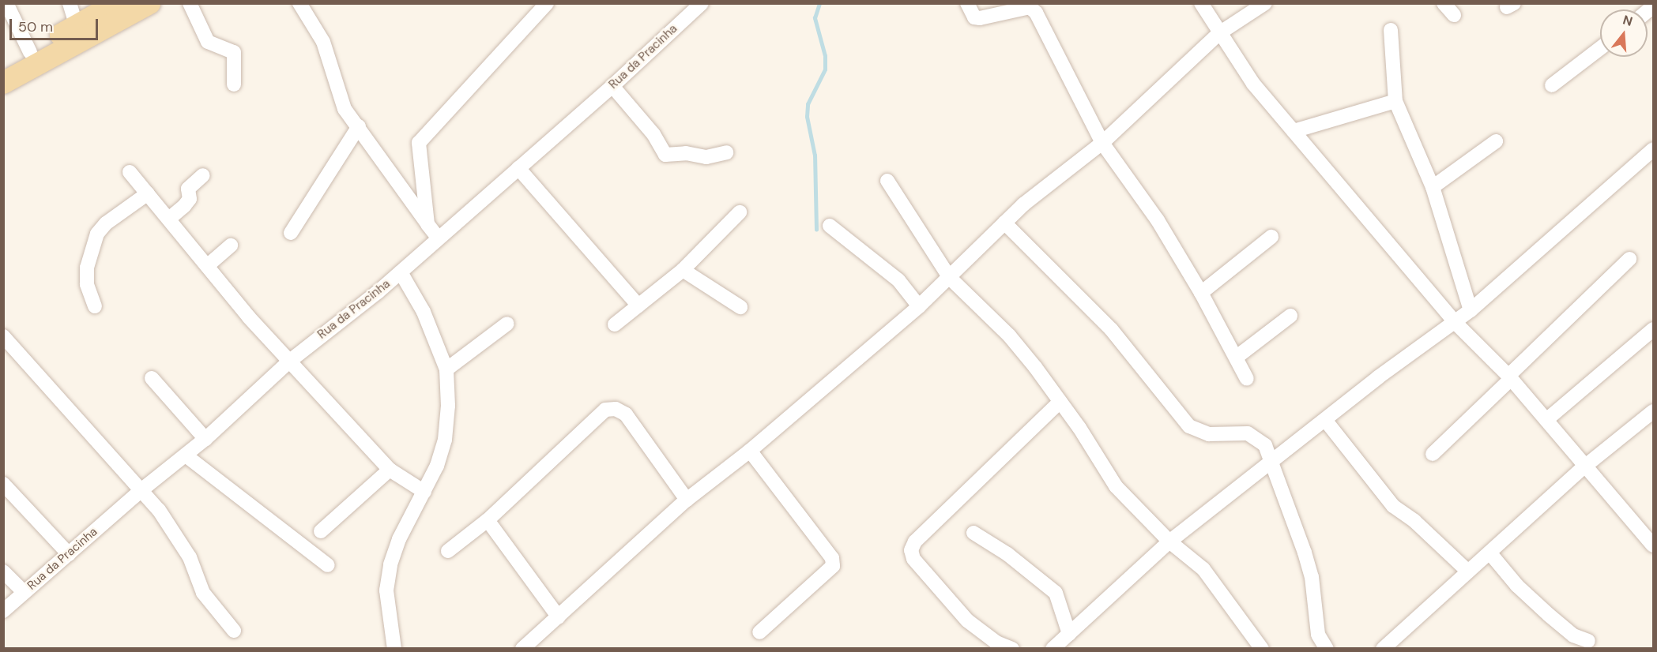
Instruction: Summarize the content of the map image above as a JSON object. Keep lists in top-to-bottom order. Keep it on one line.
{"streets":{"street":["Rua da Pracinha"]},"scale_bar":"50 m","north":"top"}
